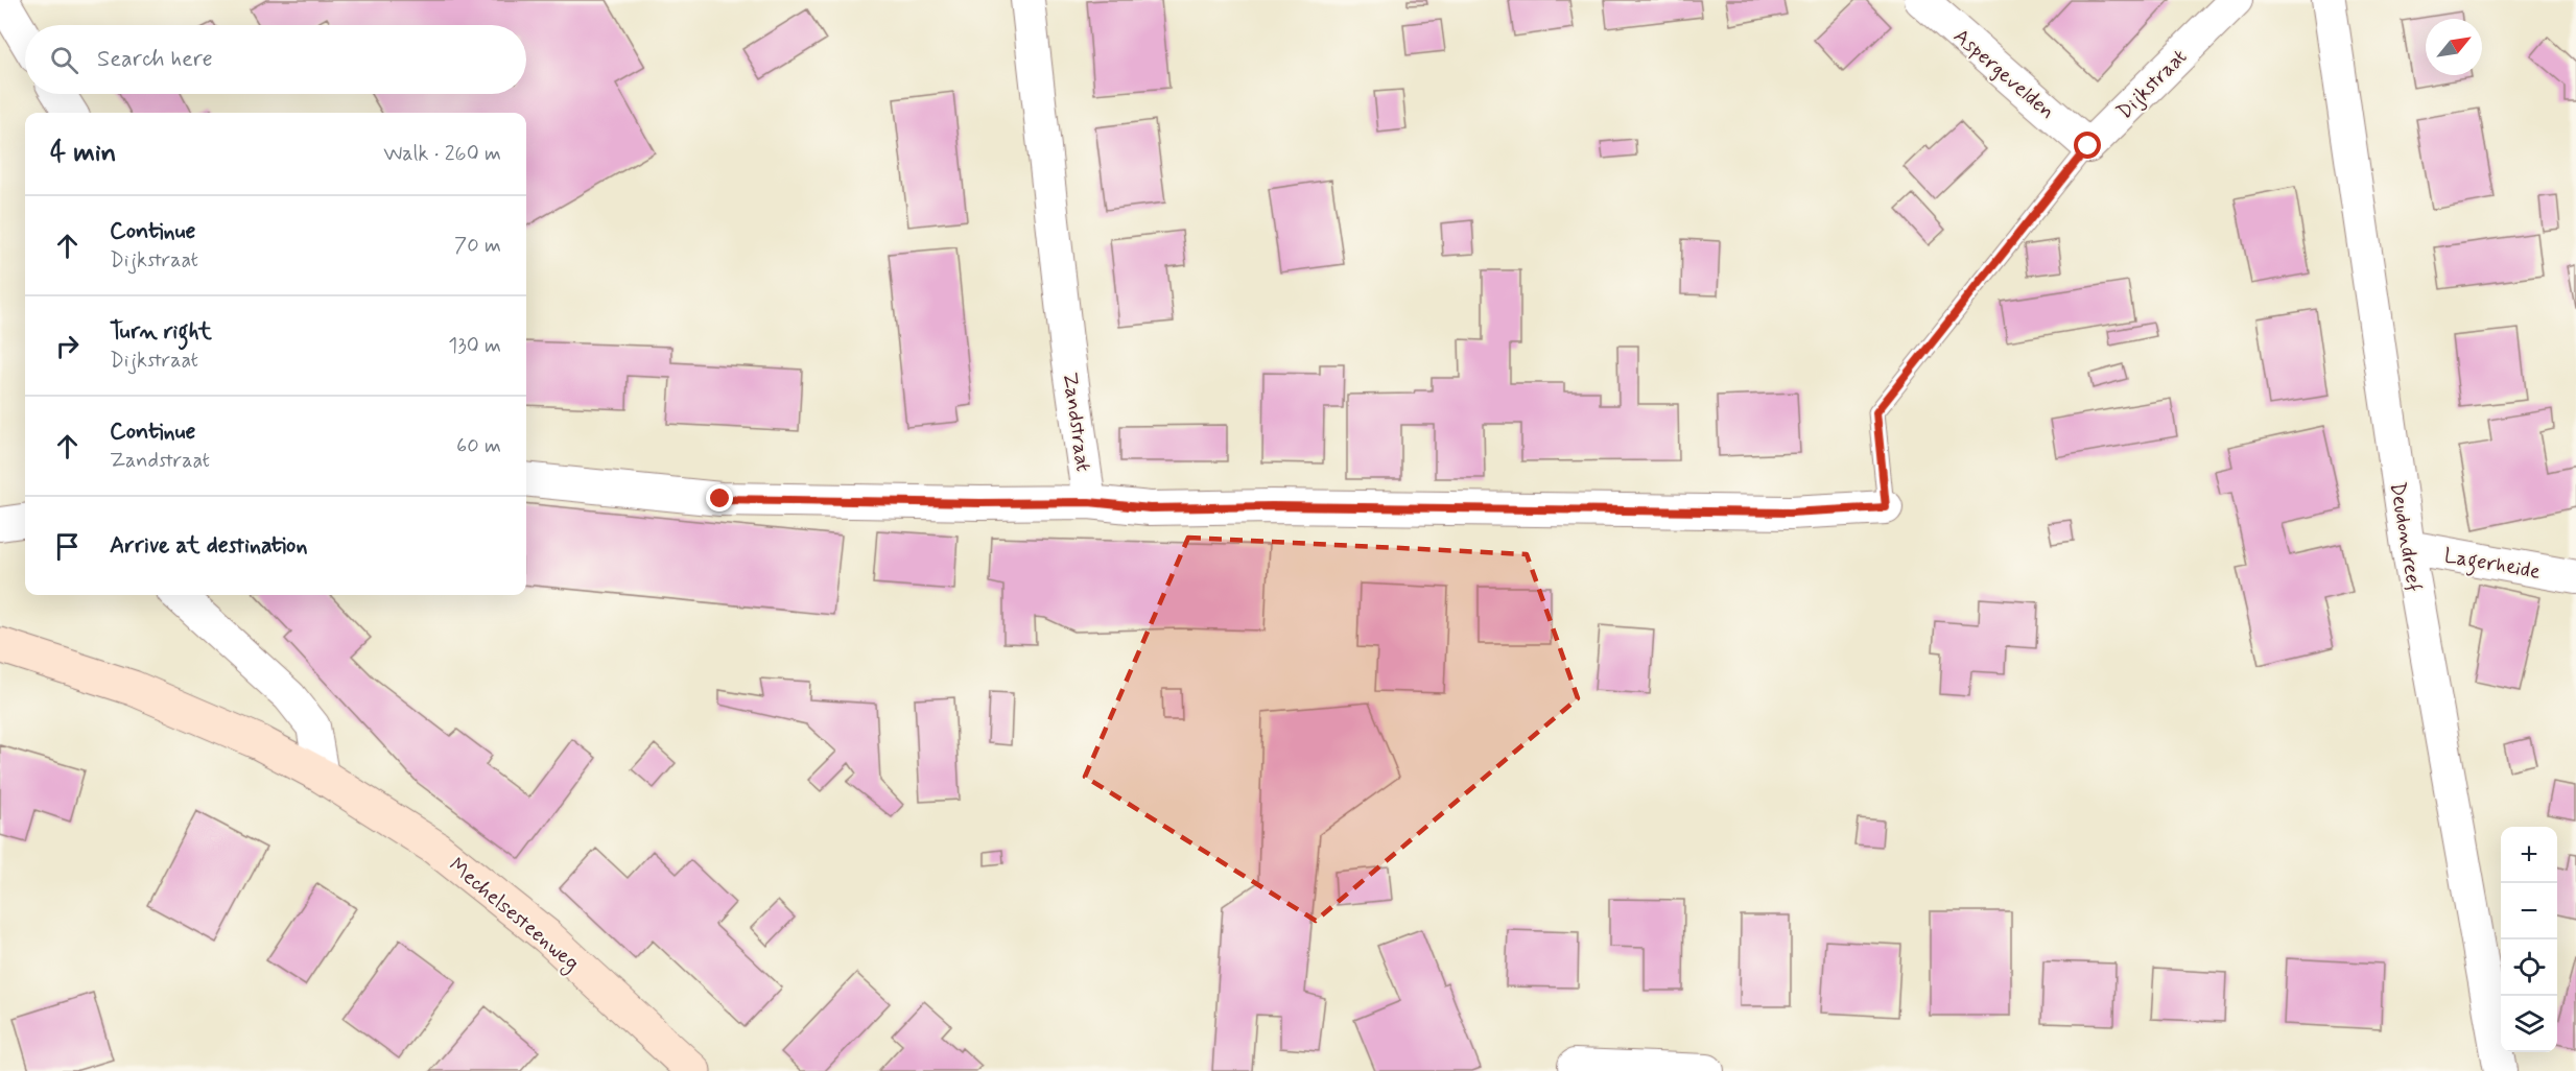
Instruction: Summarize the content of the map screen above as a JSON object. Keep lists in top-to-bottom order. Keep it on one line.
{"streets":{"main road":["Mechelsesteenweg"],"street":["Aspergevelden","Dijkstraat","Zandstraat","Deudondreef","Lagerheide"]},"crossings":[["Aspergevelden","Dijkstraat"],["Dijkstraat","Zandstraat"],["Deudondreef","Lagerheide"]],"north":"top right","page":{"search":"Search here","heading":["4 min","Walk · 260 m"],"list":[["Continue","Dijkstraat","70 m"],["Turn right","Dijkstraat","130 m"],["Continue","Zandstraat","60 m"],"Arrive at destination"],"map_buttons":["+","−"]}}
